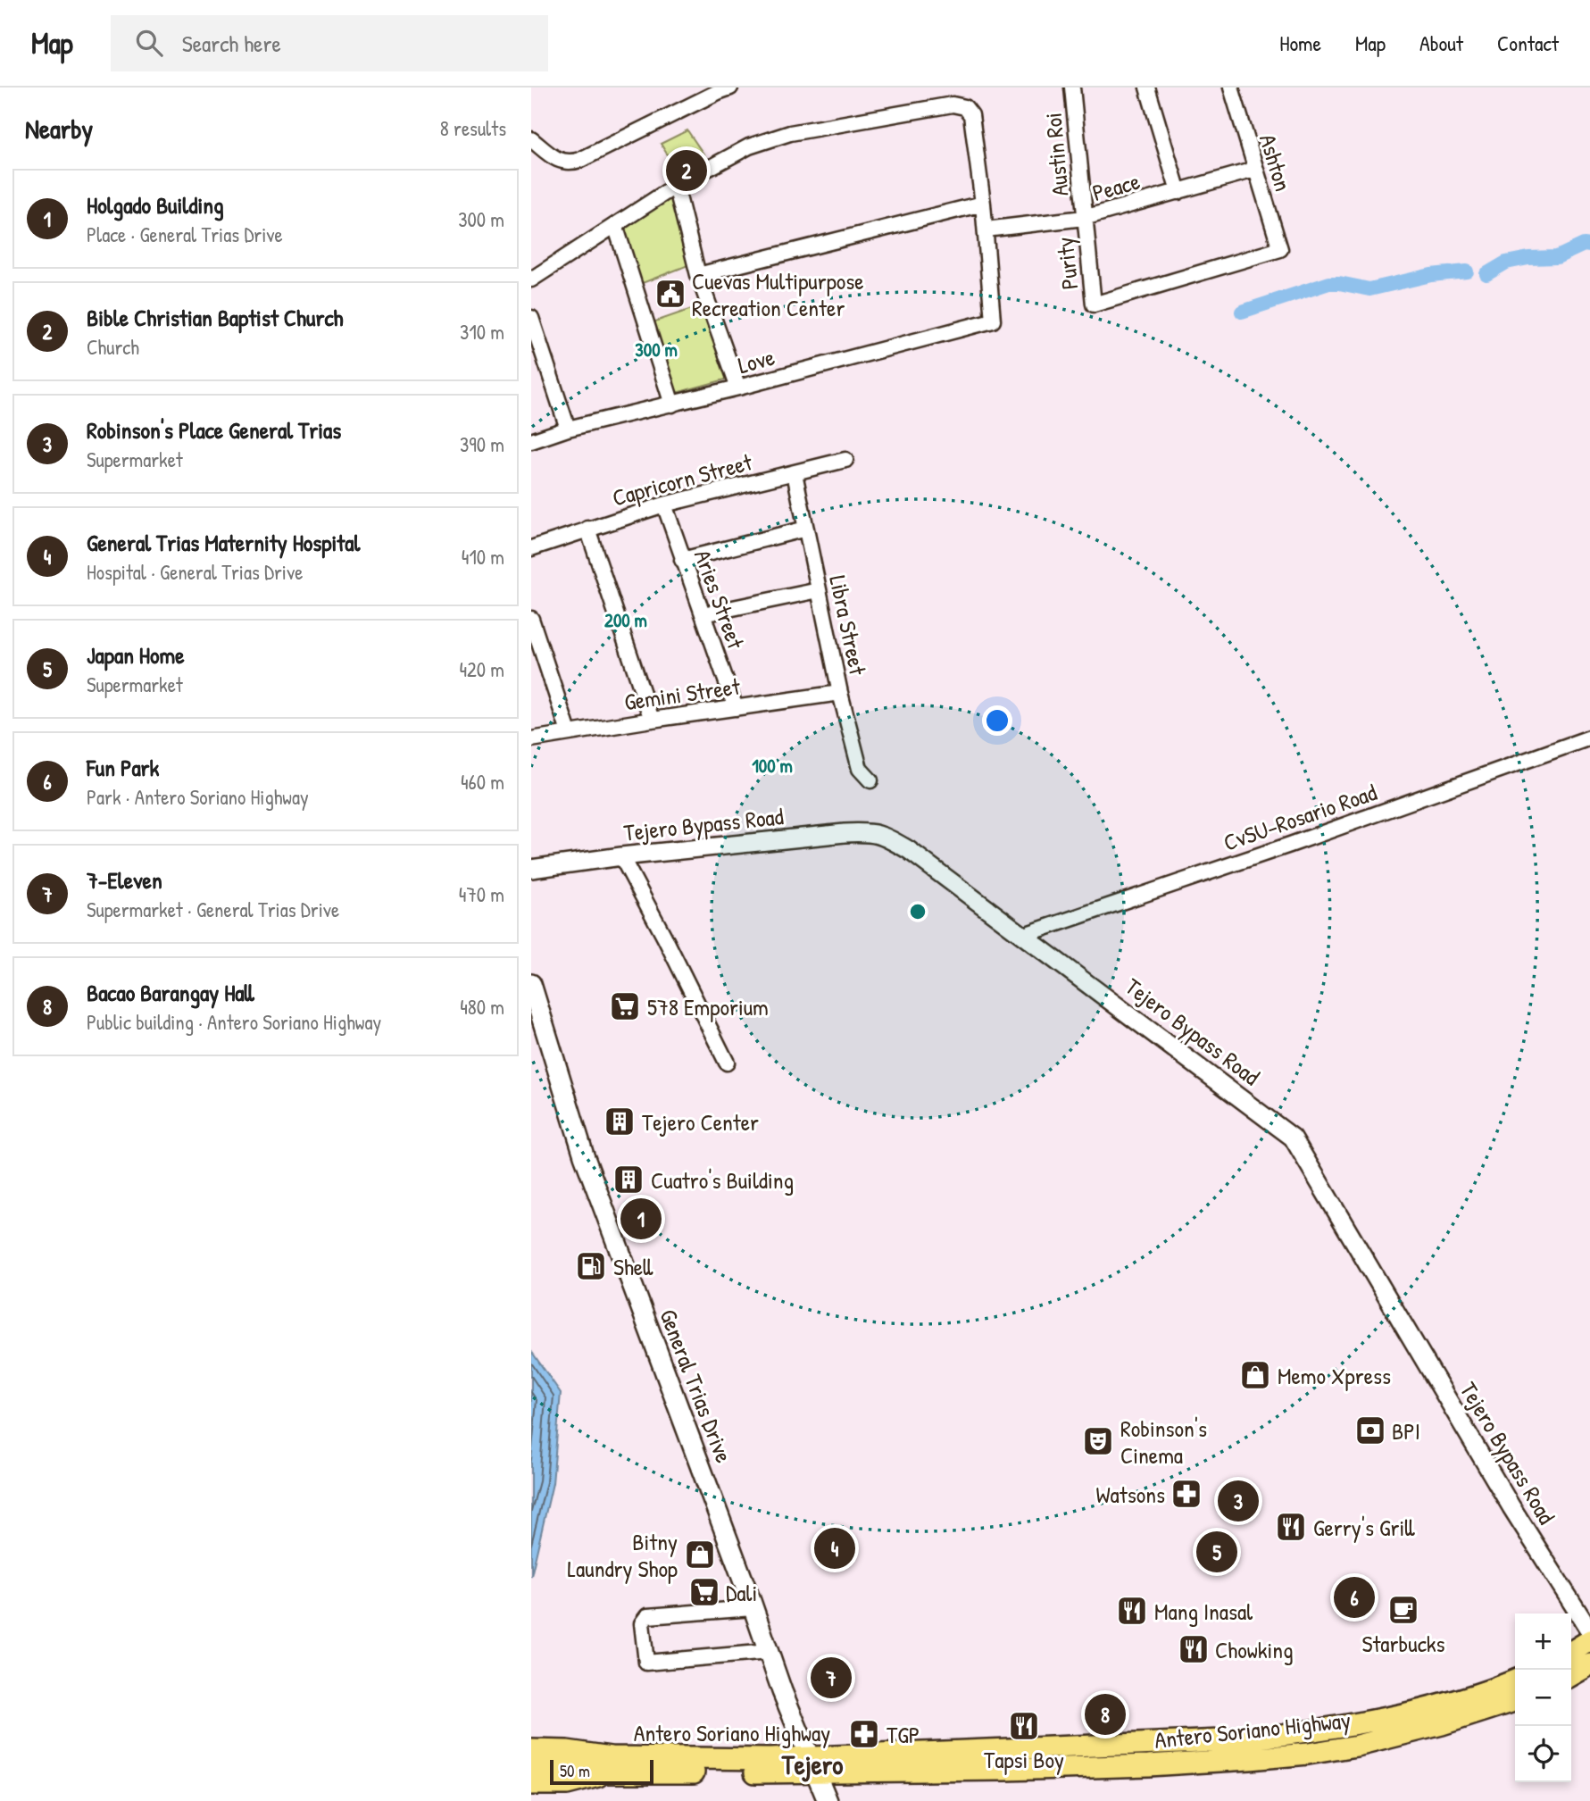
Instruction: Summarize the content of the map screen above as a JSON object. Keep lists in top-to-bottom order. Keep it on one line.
{"streets":{"main road":["General Trias Drive","Antero Soriano Highway"],"street":["Austin Roi","Ashton","Peace","Purity","Love","Capricorn Street","Aries Street","Libra Street","Gemini Street","CvSU–Rosario Road","Tejero Bypass Road"]},"crossings":[["Austin Roi","Peace"],["Austin Roi","Purity"],["Ashton","Peace"],["Ashton","Purity"],["Peace","Purity"],["Peace","Love"],["Capricorn Street","Aries Street"],["Capricorn Street","Libra Street"],["Aries Street","Gemini Street"],["Libra Street","Gemini Street"],["CvSU–Rosario Road","Tejero Bypass Road"],["General Trias Drive","Antero Soriano Highway"]],"districts":["Tejero"],"places":{"public building":["Cuevas Multipurpose Recreation Center"],"supermarket":["578 Emporium","Dali"],"building":["Tejero Center","Cuatro's Building"],"fuel station":["Shell"],"shop":["Memo Xpress","Bitny Laundry Shop"],"bank":["BPI"],"theatre":["Robinson's Cinema"],"pharmacy":["Watsons","TGP"],"restaurant":["Gerry's Grill","Mang Inasal","Chowking","Tapsi Boy"],"cafe":["Starbucks"]},"scale_bar":"50 m","page":{"header":"Map","search":"Search here","nav":["Home","Map","About","Contact"],"heading":["Nearby","8 results"],"pins":["2","1","3","4","5","6","7","8"],"list":[{"mark":"1","name":"Holgado Building","note":"Place · General Trias Drive","value":"300 m"},{"mark":"2","name":"Bible Christian Baptist Church","note":"Church","value":"310 m"},{"mark":"3","name":"Robinson's Place General Trias","note":"Supermarket","value":"390 m"},{"mark":"4","name":"General Trias Maternity Hospital","note":"Hospital · General Trias Drive","value":"410 m"},{"mark":"5","name":"Japan Home","note":"Supermarket","value":"420 m"},{"mark":"6","name":"Fun Park","note":"Park · Antero Soriano Highway","value":"460 m"},{"mark":"7","name":"7-Eleven","note":"Supermarket · General Trias Drive","value":"470 m"},{"mark":"8","name":"Bacao Barangay Hall","note":"Public building · Antero Soriano Highway","value":"480 m"}],"map_buttons":["+","−"],"scale":"50 m"},"rings":["300 m","200 m","100 m"]}
